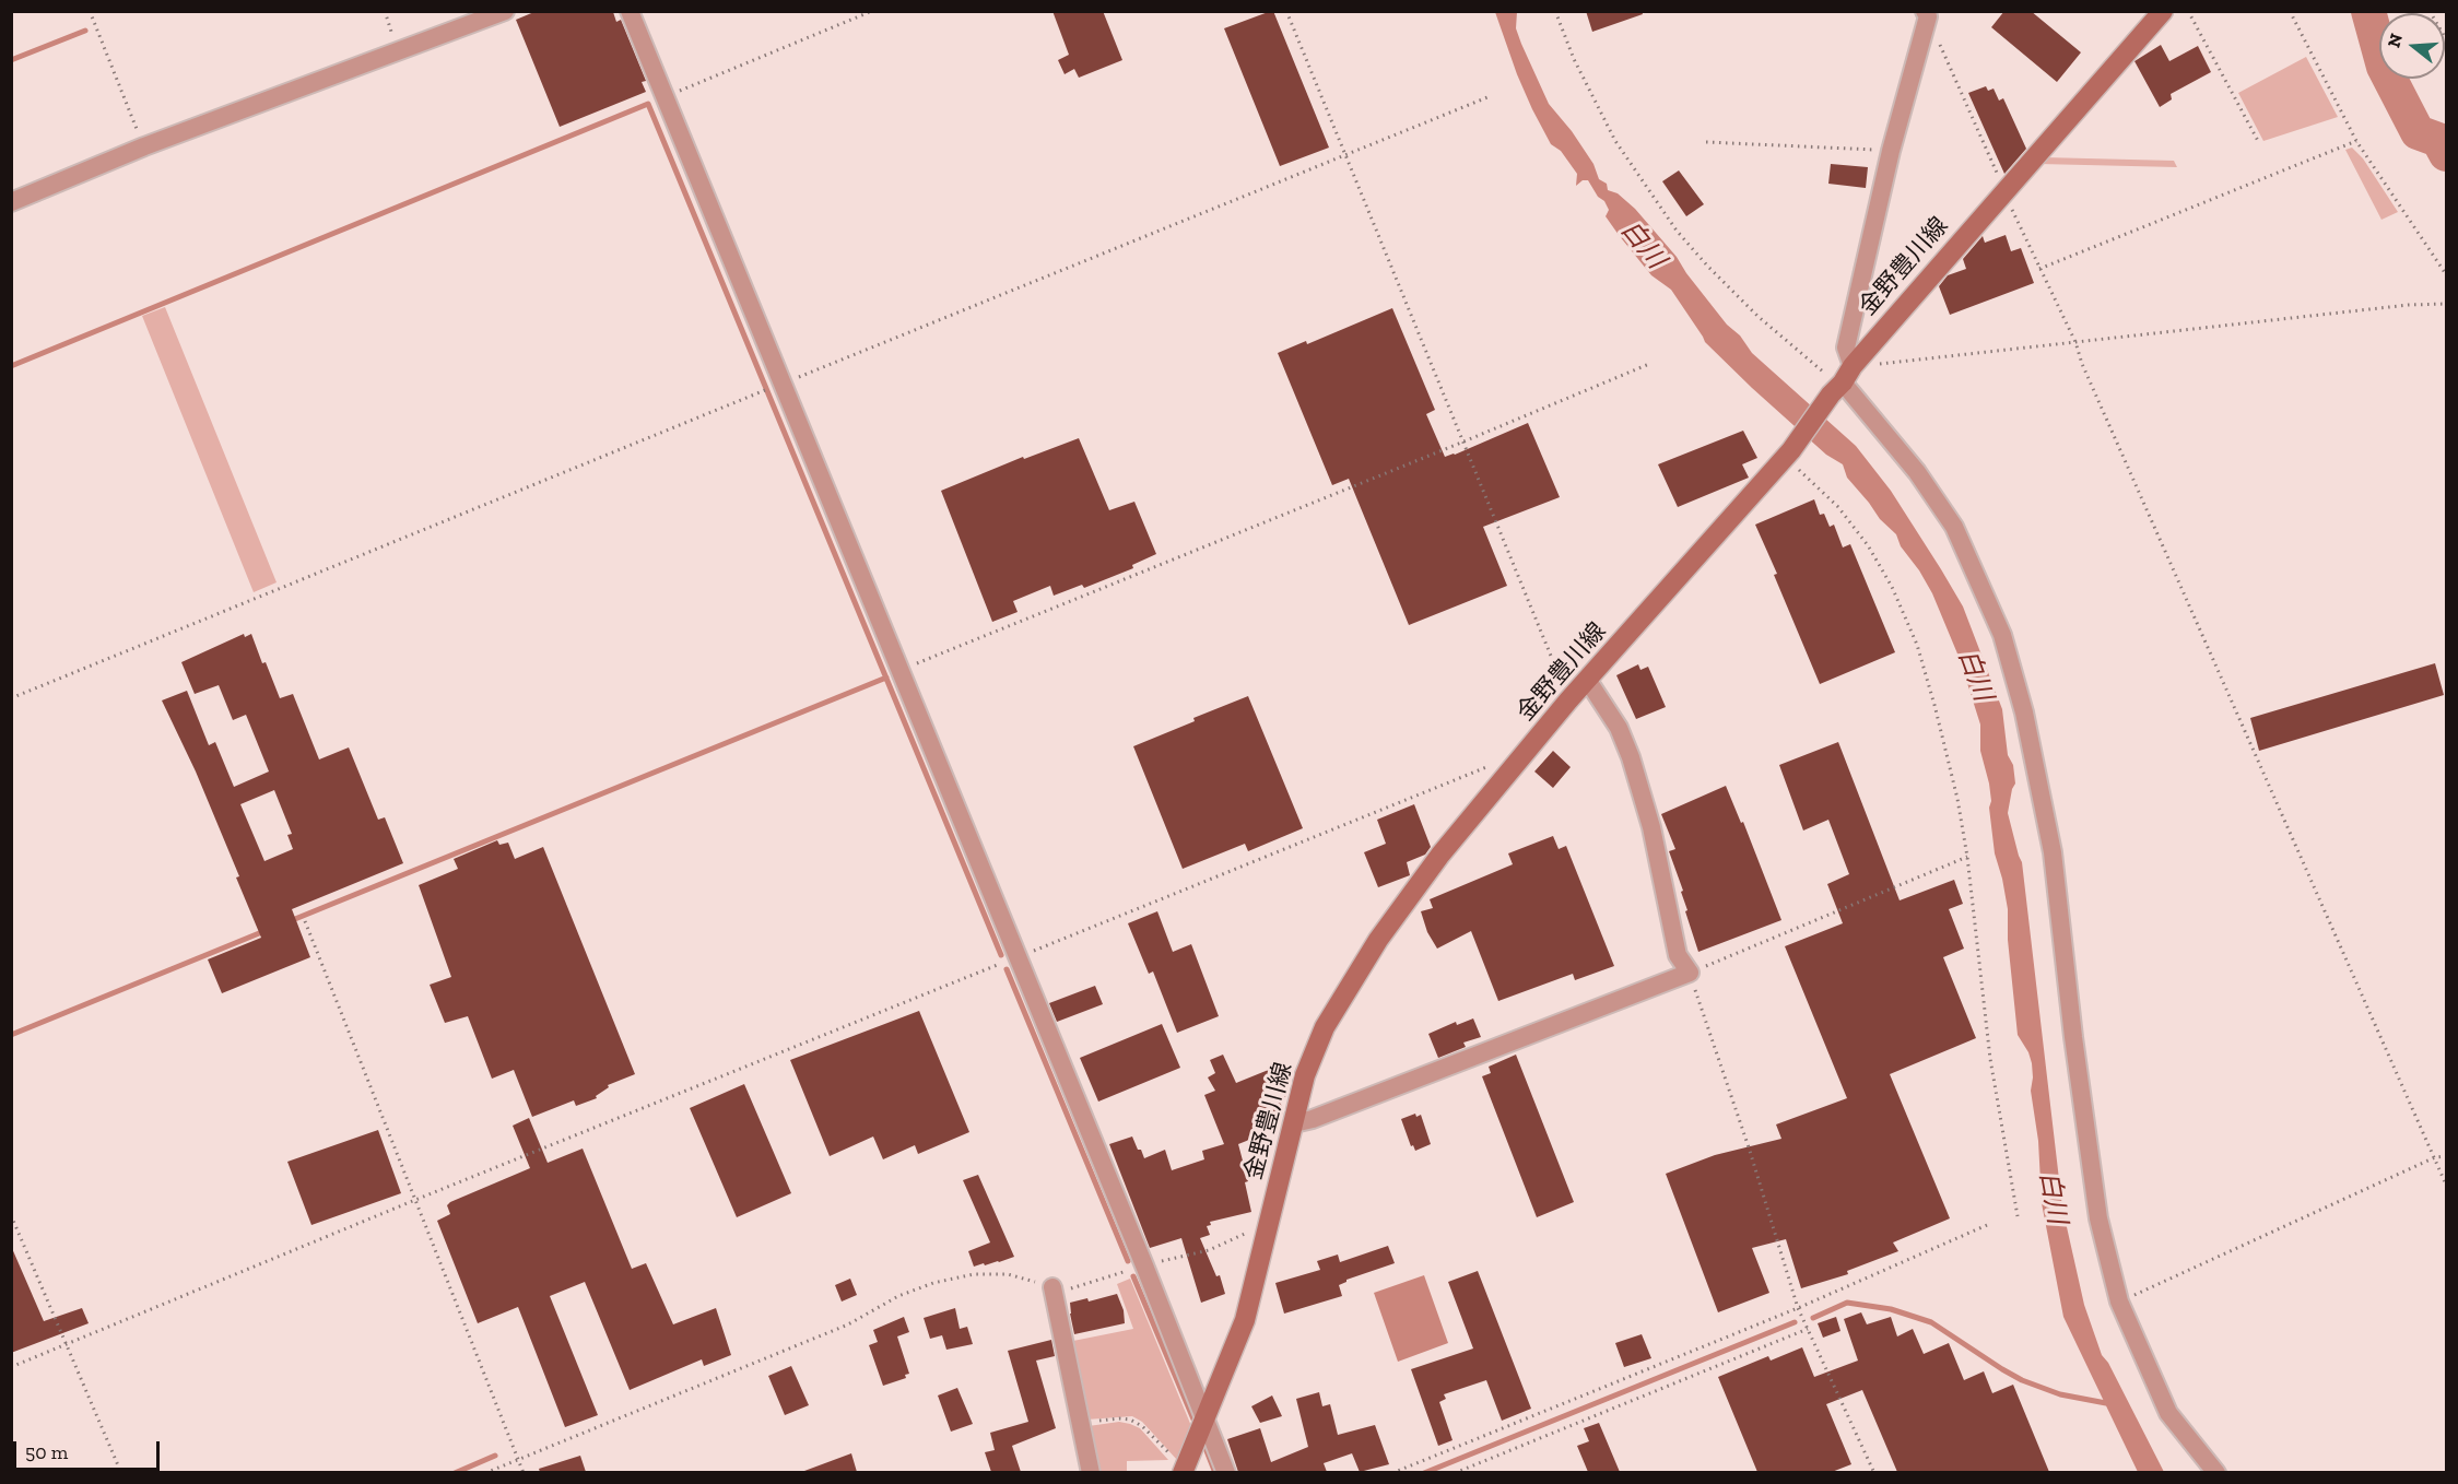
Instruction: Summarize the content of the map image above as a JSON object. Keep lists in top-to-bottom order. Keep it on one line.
{"streets":{"main road":["金野豊川線"]},"water":["白川"],"scale_bar":"50 m","north":"left"}
